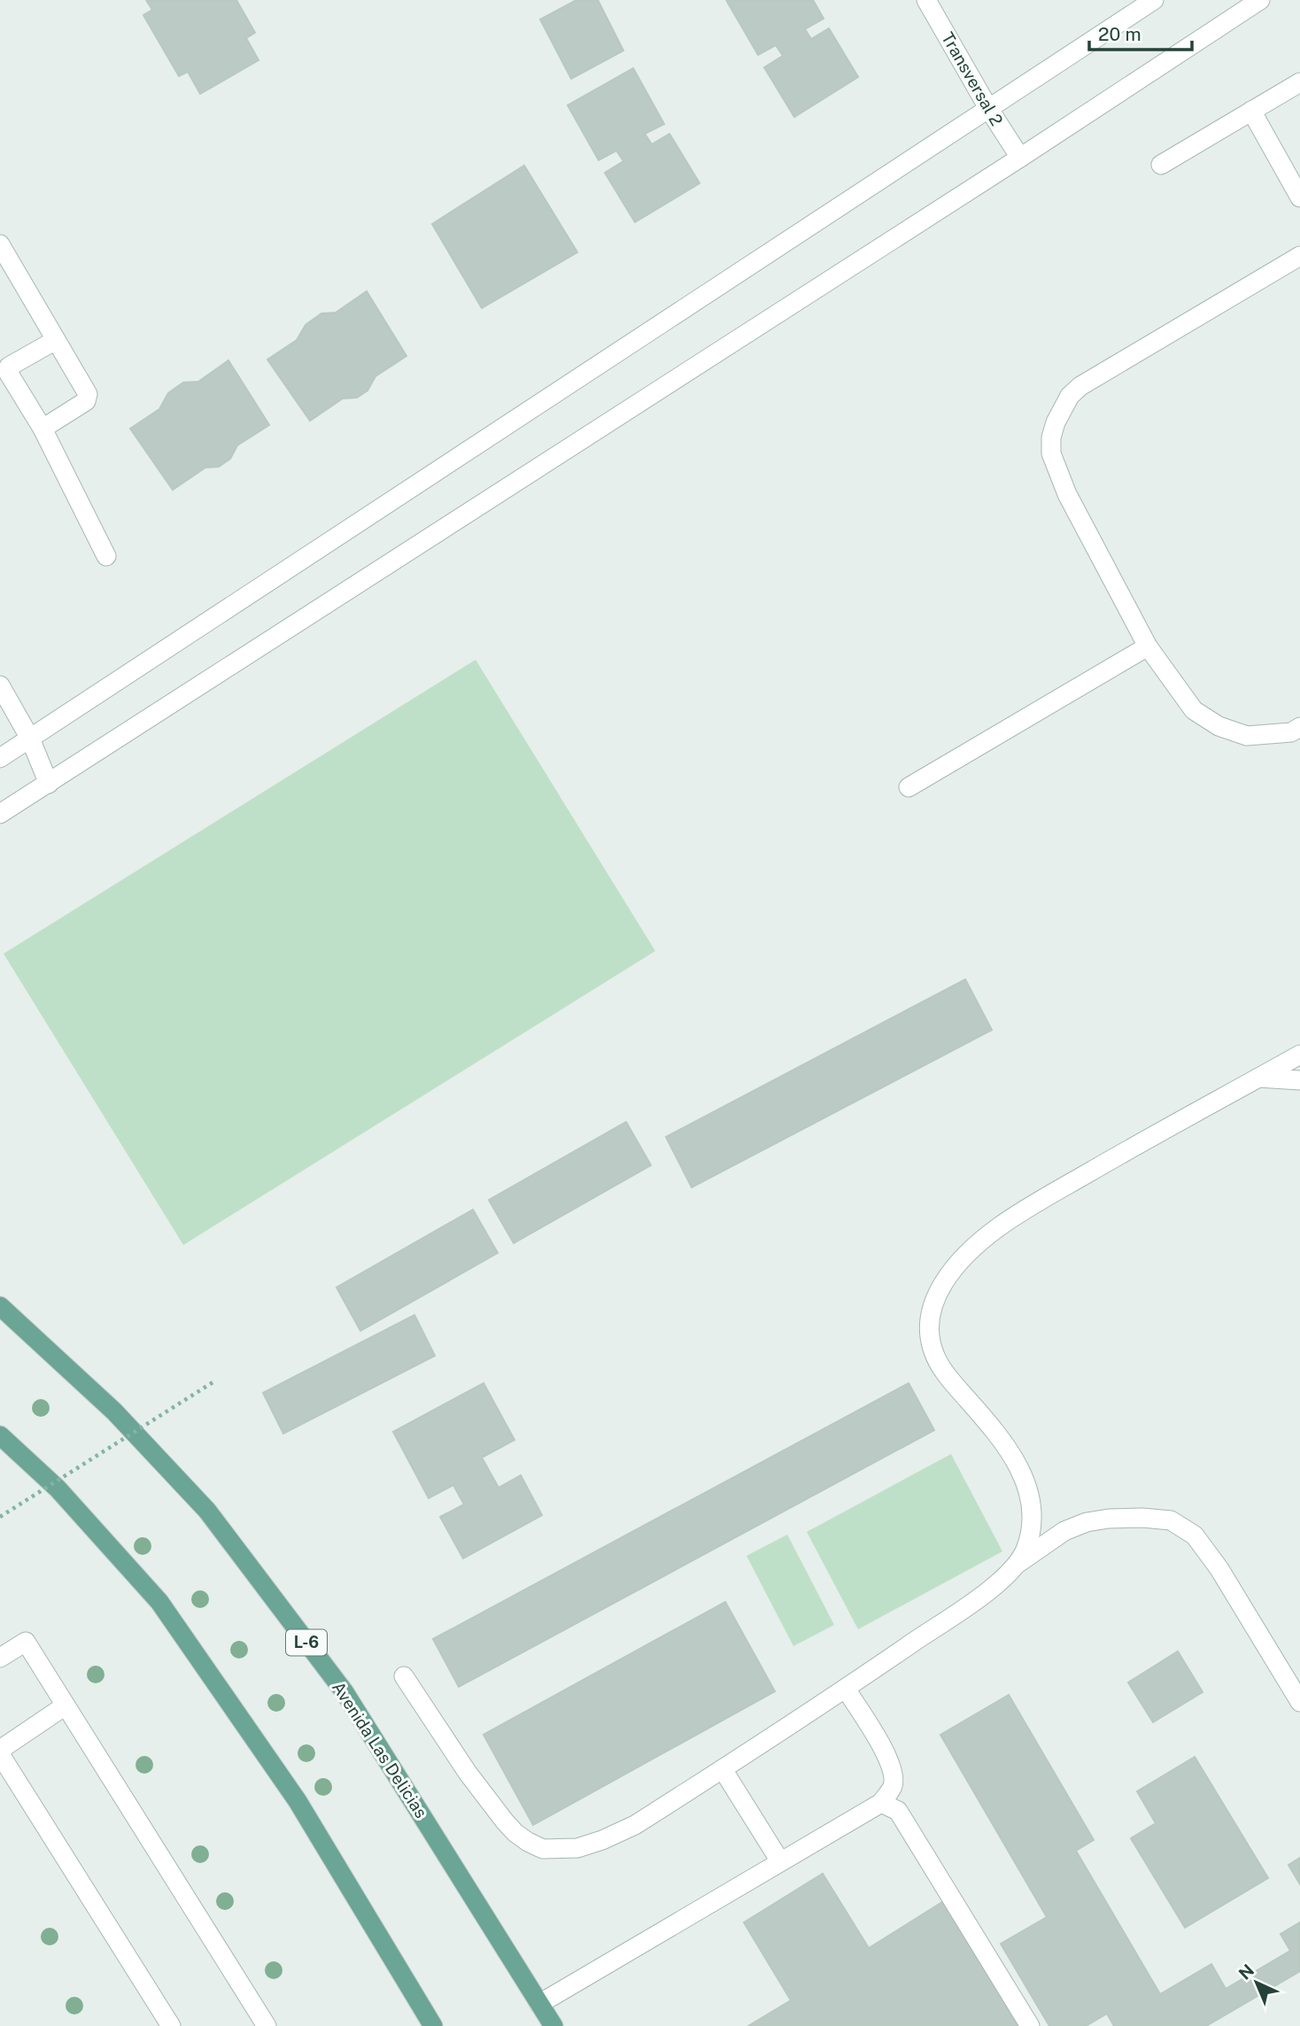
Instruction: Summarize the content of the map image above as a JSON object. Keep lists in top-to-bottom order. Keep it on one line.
{"streets":{"main road":["L-6","Avenida Las Delicias"],"street":["Transversal 2"]},"scale_bar":"20 m","north":"top left"}
